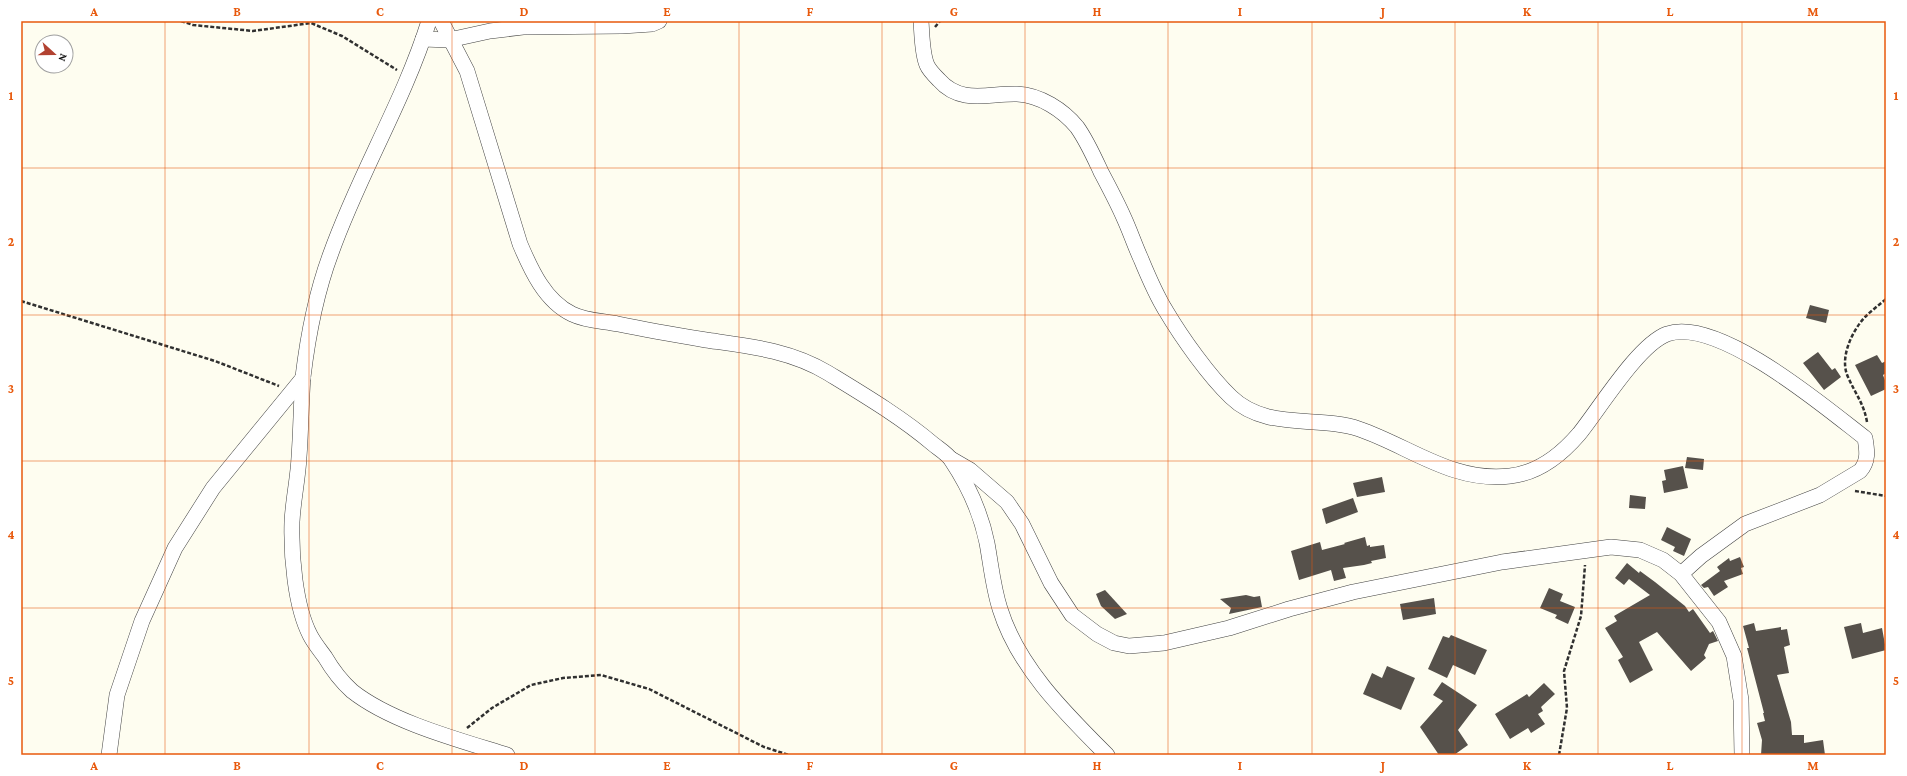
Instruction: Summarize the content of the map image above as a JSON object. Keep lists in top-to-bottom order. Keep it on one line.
{"north":"right","grid":{"columns":["A","B","C","D","E","F","G","H","I","J","K","L","M"],"rows":["1","2","3","4","5"]}}
